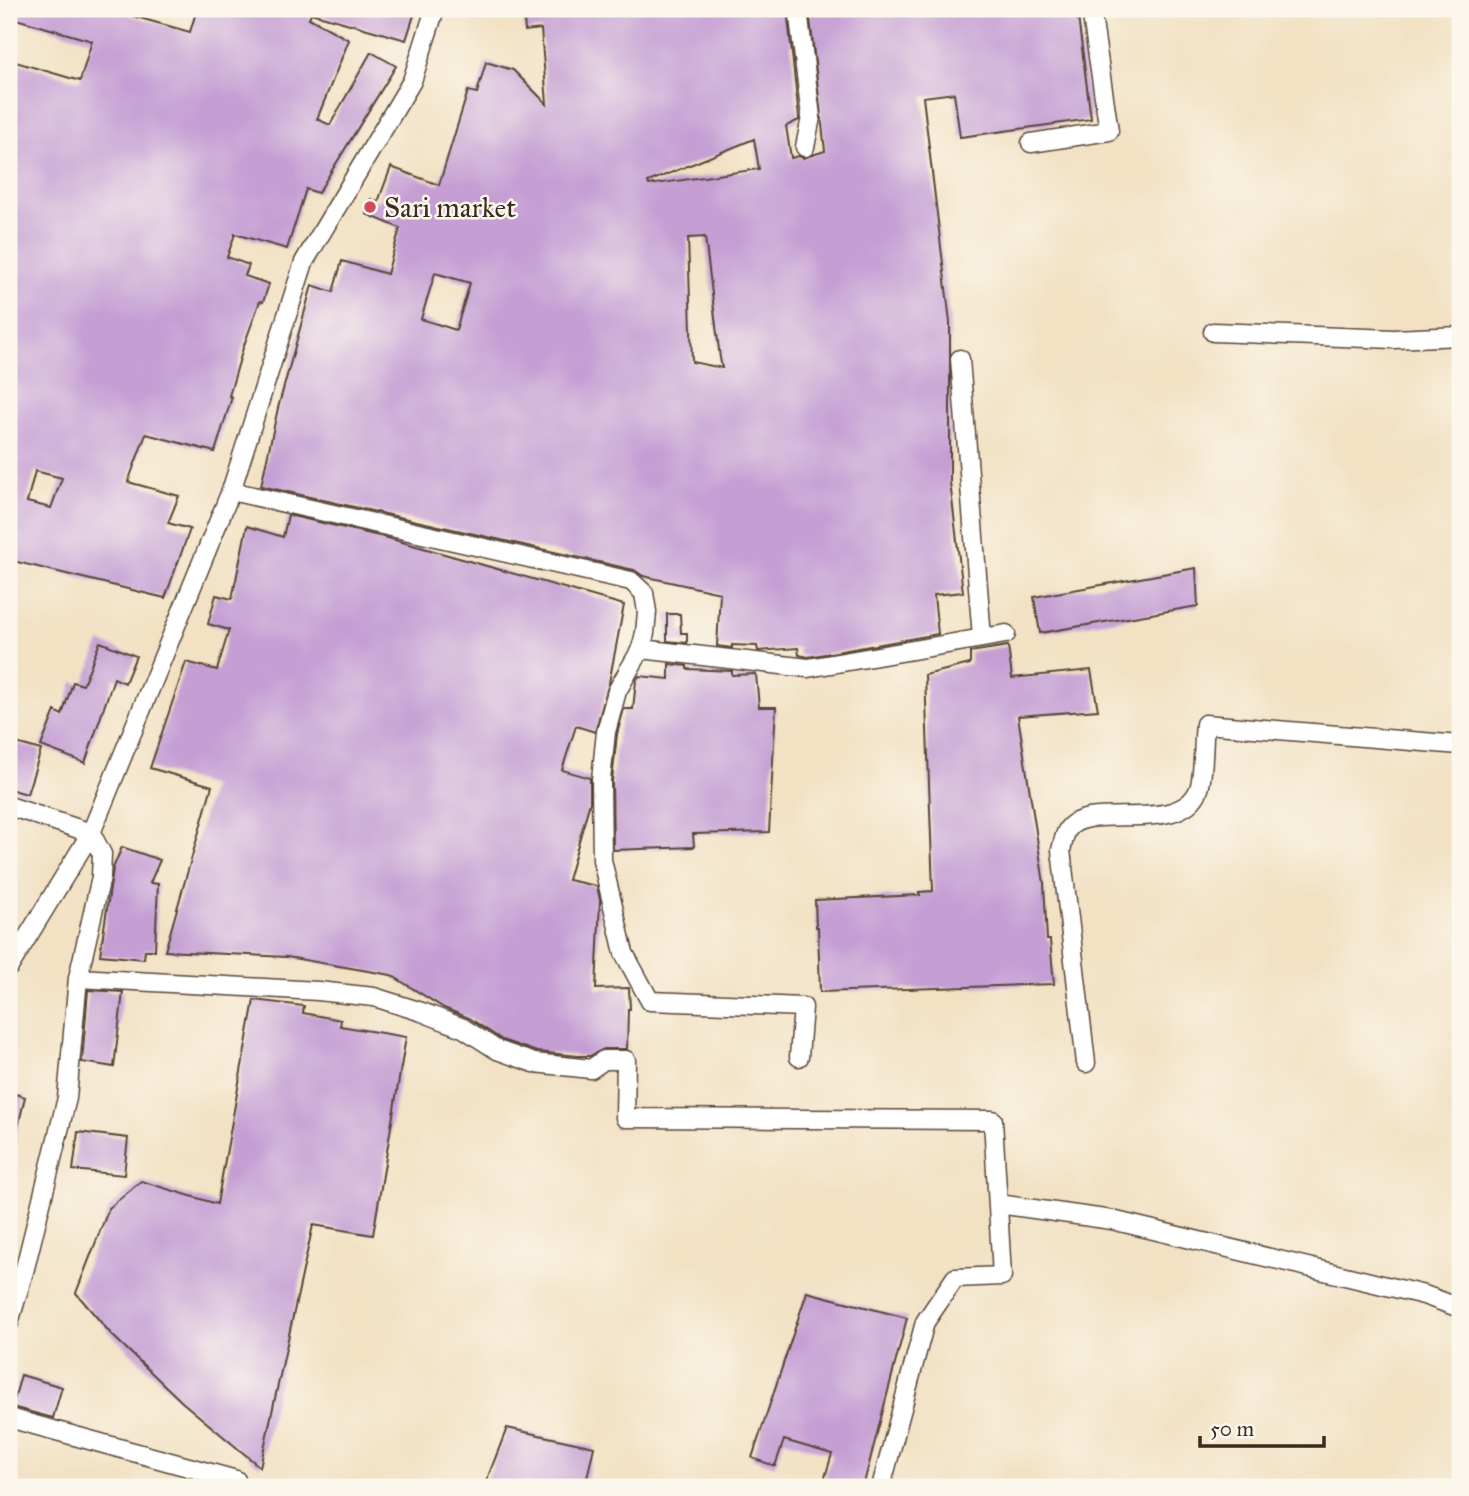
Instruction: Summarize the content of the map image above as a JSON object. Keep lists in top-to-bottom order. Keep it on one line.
{"places":["Sari market"],"scale_bar":"50 m"}
